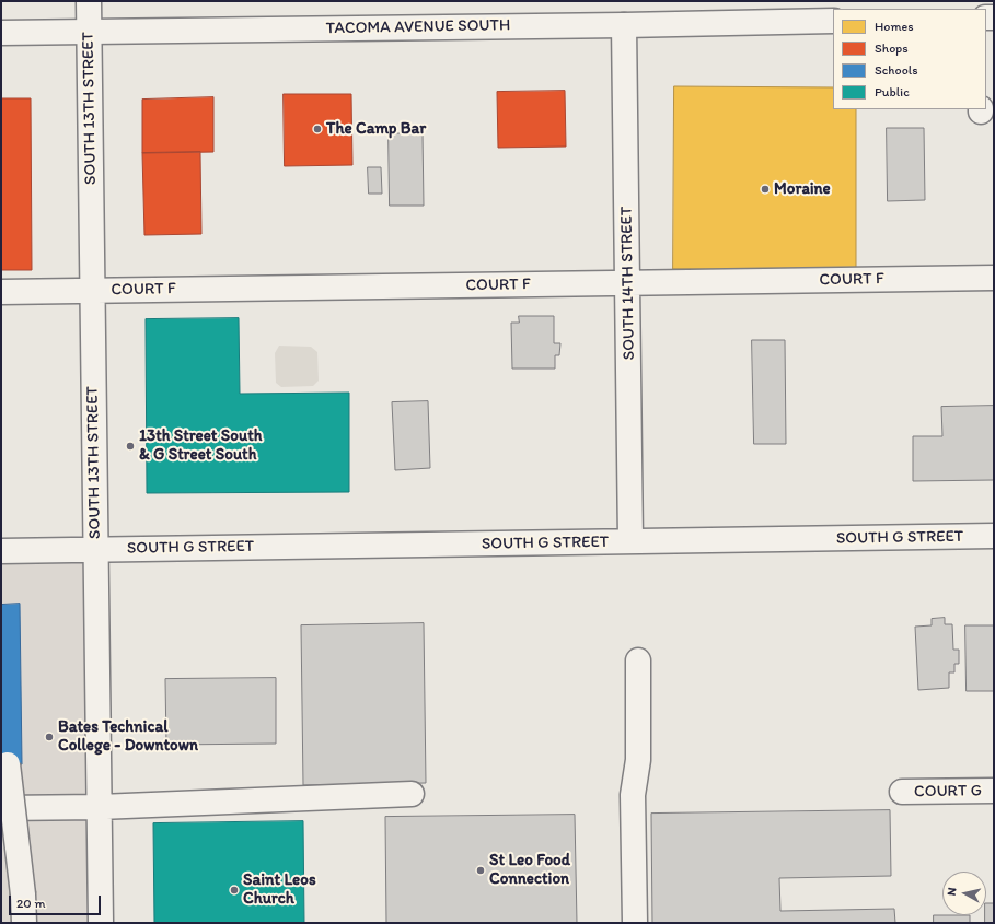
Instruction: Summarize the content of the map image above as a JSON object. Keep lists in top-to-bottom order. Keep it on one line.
{"streets":{"street":["TACOMA AVENUE SOUTH","SOUTH 13TH STREET","COURT F","SOUTH 14TH STREET","SOUTH G STREET","COURT G"]},"crossings":[["TACOMA AVENUE SOUTH","SOUTH 13TH STREET"],["TACOMA AVENUE SOUTH","SOUTH 14TH STREET"],["SOUTH 13TH STREET","COURT F"],["SOUTH 13TH STREET","SOUTH G STREET"],["COURT F","SOUTH 14TH STREET"],["SOUTH 14TH STREET","SOUTH G STREET"]],"places":["The Camp Bar","Moraine","13th Street South & G Street South","Bates Technical College - Downtown","St Leo Food Connection","Saint Leos Church"],"legend":["Homes","Shops","Schools","Public"],"scale_bar":"20 m","north":"left"}
